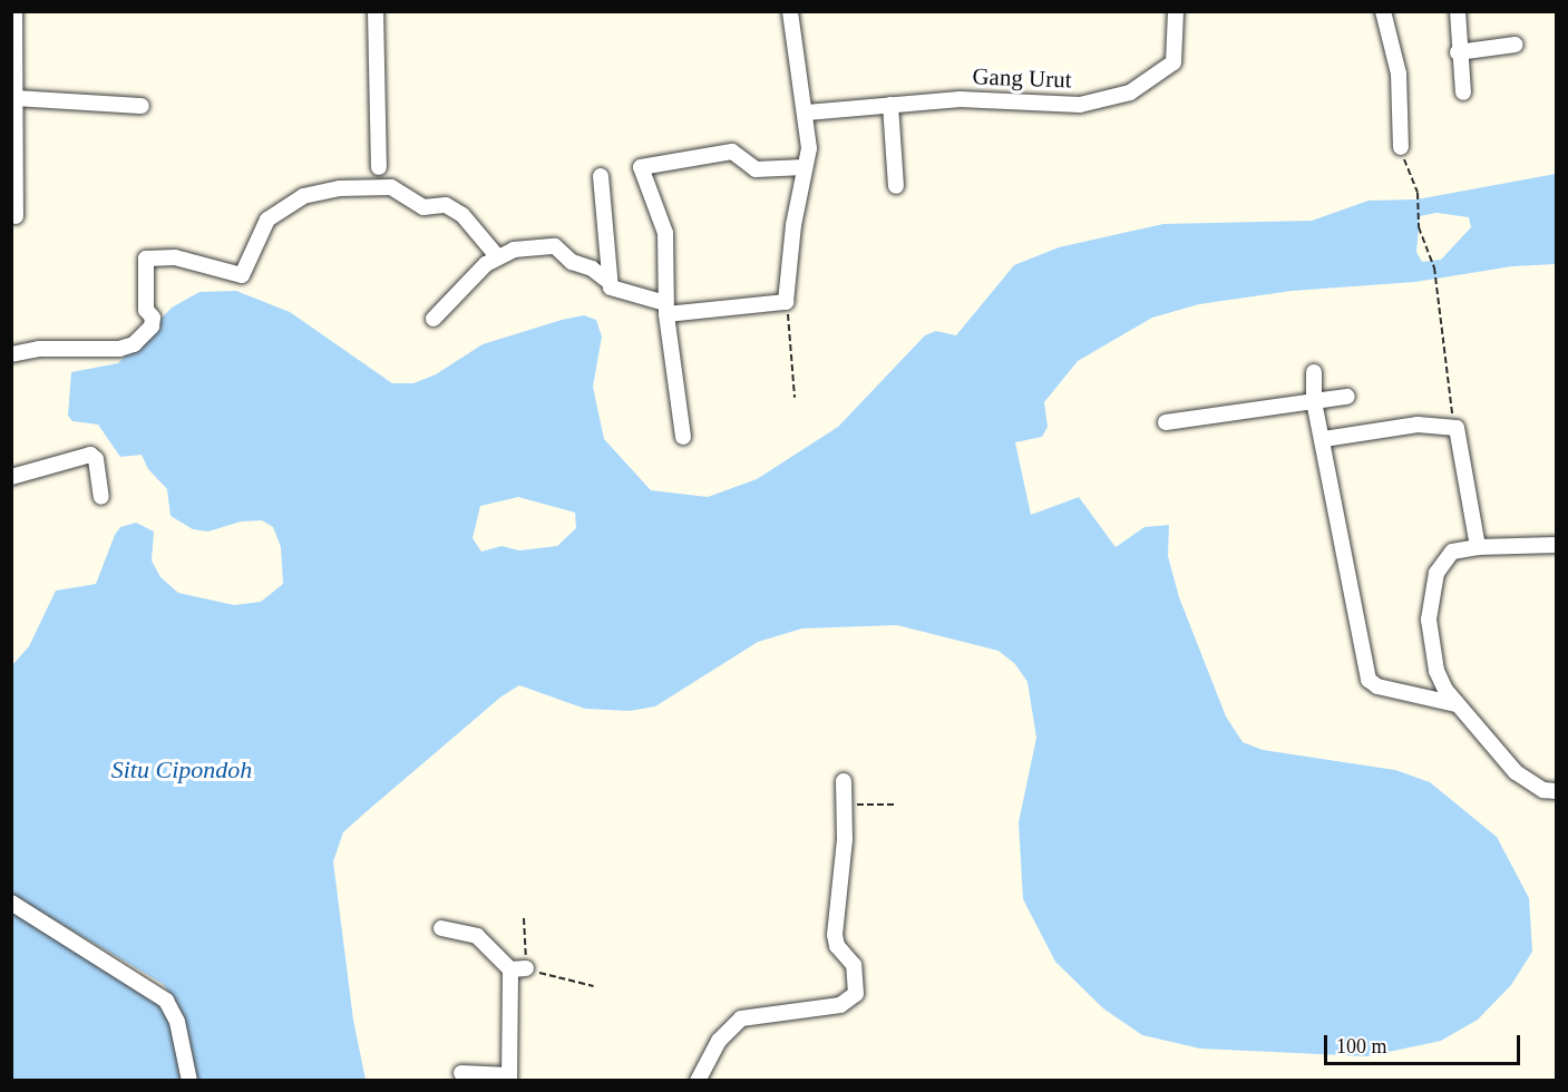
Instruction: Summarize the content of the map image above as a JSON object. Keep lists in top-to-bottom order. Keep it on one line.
{"streets":{"street":["Gang Urut"]},"water":["Situ Cipondoh"],"scale_bar":"100 m"}
